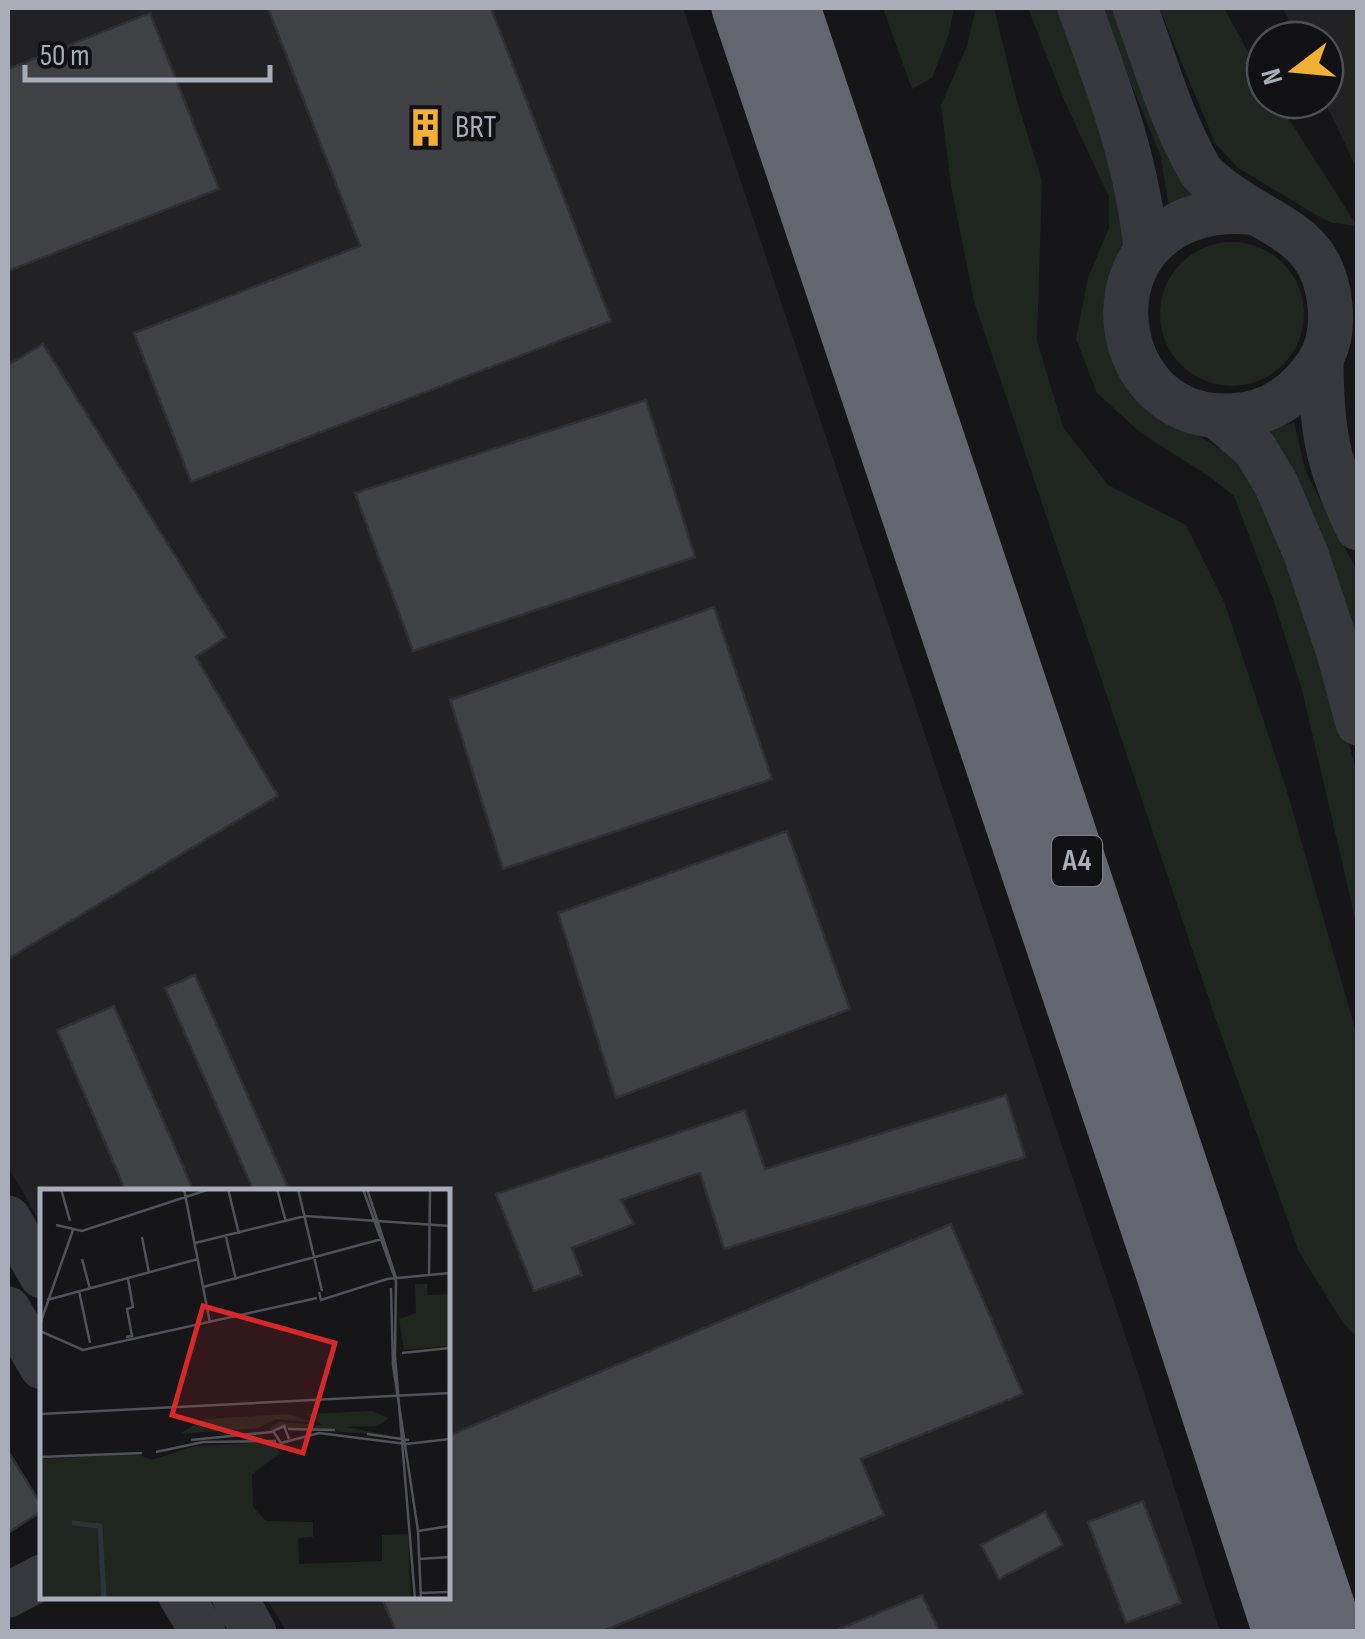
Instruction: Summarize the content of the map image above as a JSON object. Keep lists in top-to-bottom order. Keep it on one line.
{"streets":{"highway":["A4"]},"places":{"building":["BRT"]},"scale_bar":"50 m","north":"left"}
